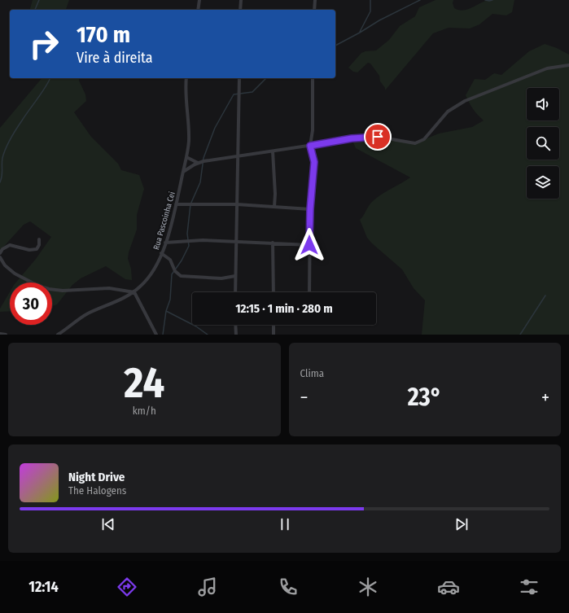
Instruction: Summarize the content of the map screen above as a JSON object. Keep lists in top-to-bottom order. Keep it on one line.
{"streets":{"street":["Rua Pascoinha Cei"]},"page":{"turn":["170 m","Vire à direita"],"limit":"30","trip":"12:15 · 1 min · 280 m","tile":[["24","km/h"],"Clima"],"heat":["−","23°","+"],"song":["Night Drive","The Halogens"],"tabs":"12:14"}}
